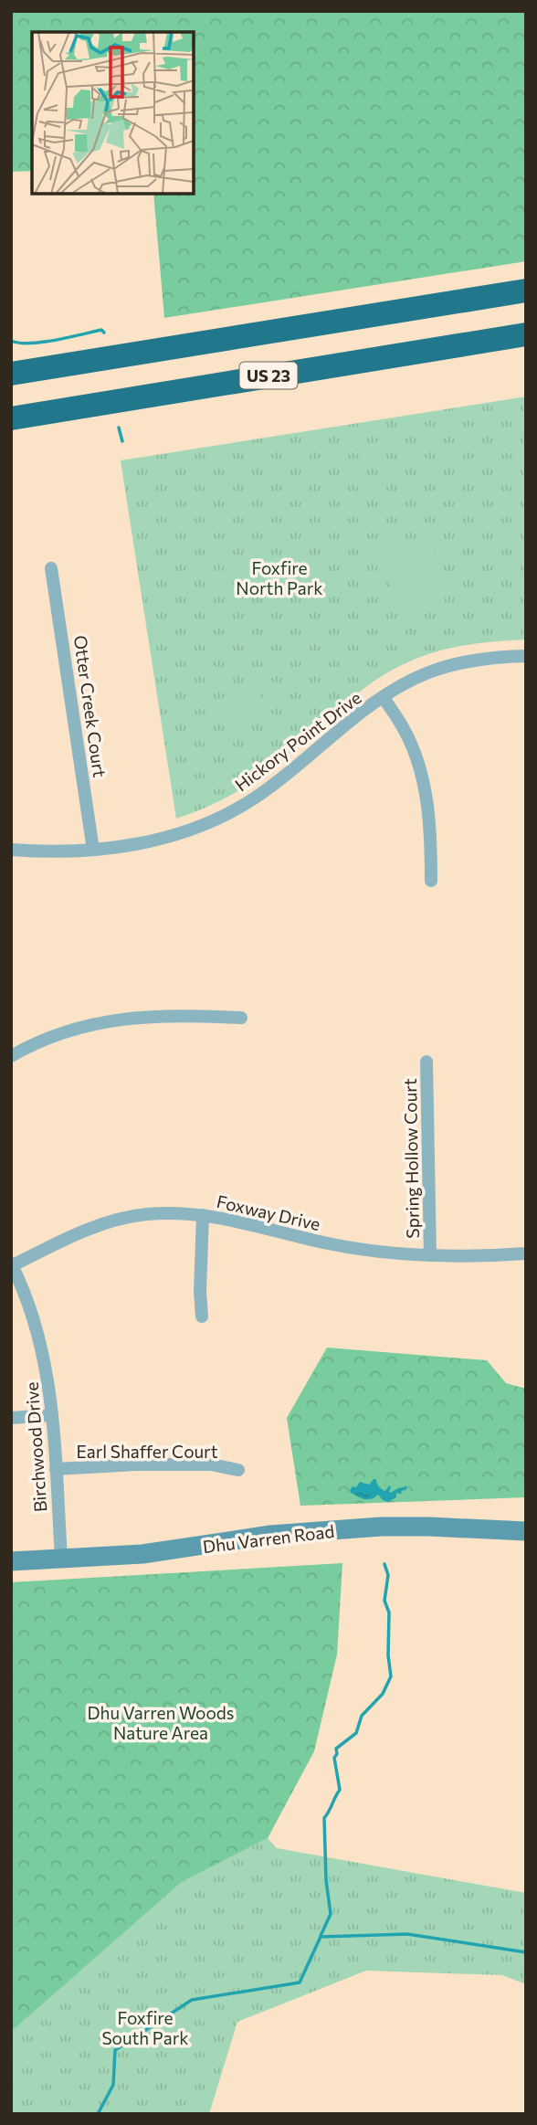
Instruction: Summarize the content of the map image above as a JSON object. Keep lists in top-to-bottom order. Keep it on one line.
{"streets":{"highway":["US 23"],"main road":["Dhu Varren Road"],"street":["Otter Creek Court","Hickory Point Drive","Spring Hollow Court","Foxway Drive","Birchwood Drive","Earl Shaffer Court"]},"crossings":[["Otter Creek Court","Hickory Point Drive"],["Spring Hollow Court","Foxway Drive"],["Foxway Drive","Birchwood Drive"],["Birchwood Drive","Earl Shaffer Court"],["Birchwood Drive","Dhu Varren Road"]],"parks":["Foxfire North Park","Dhu Varren Woods Nature Area","Foxfire South Park"]}
